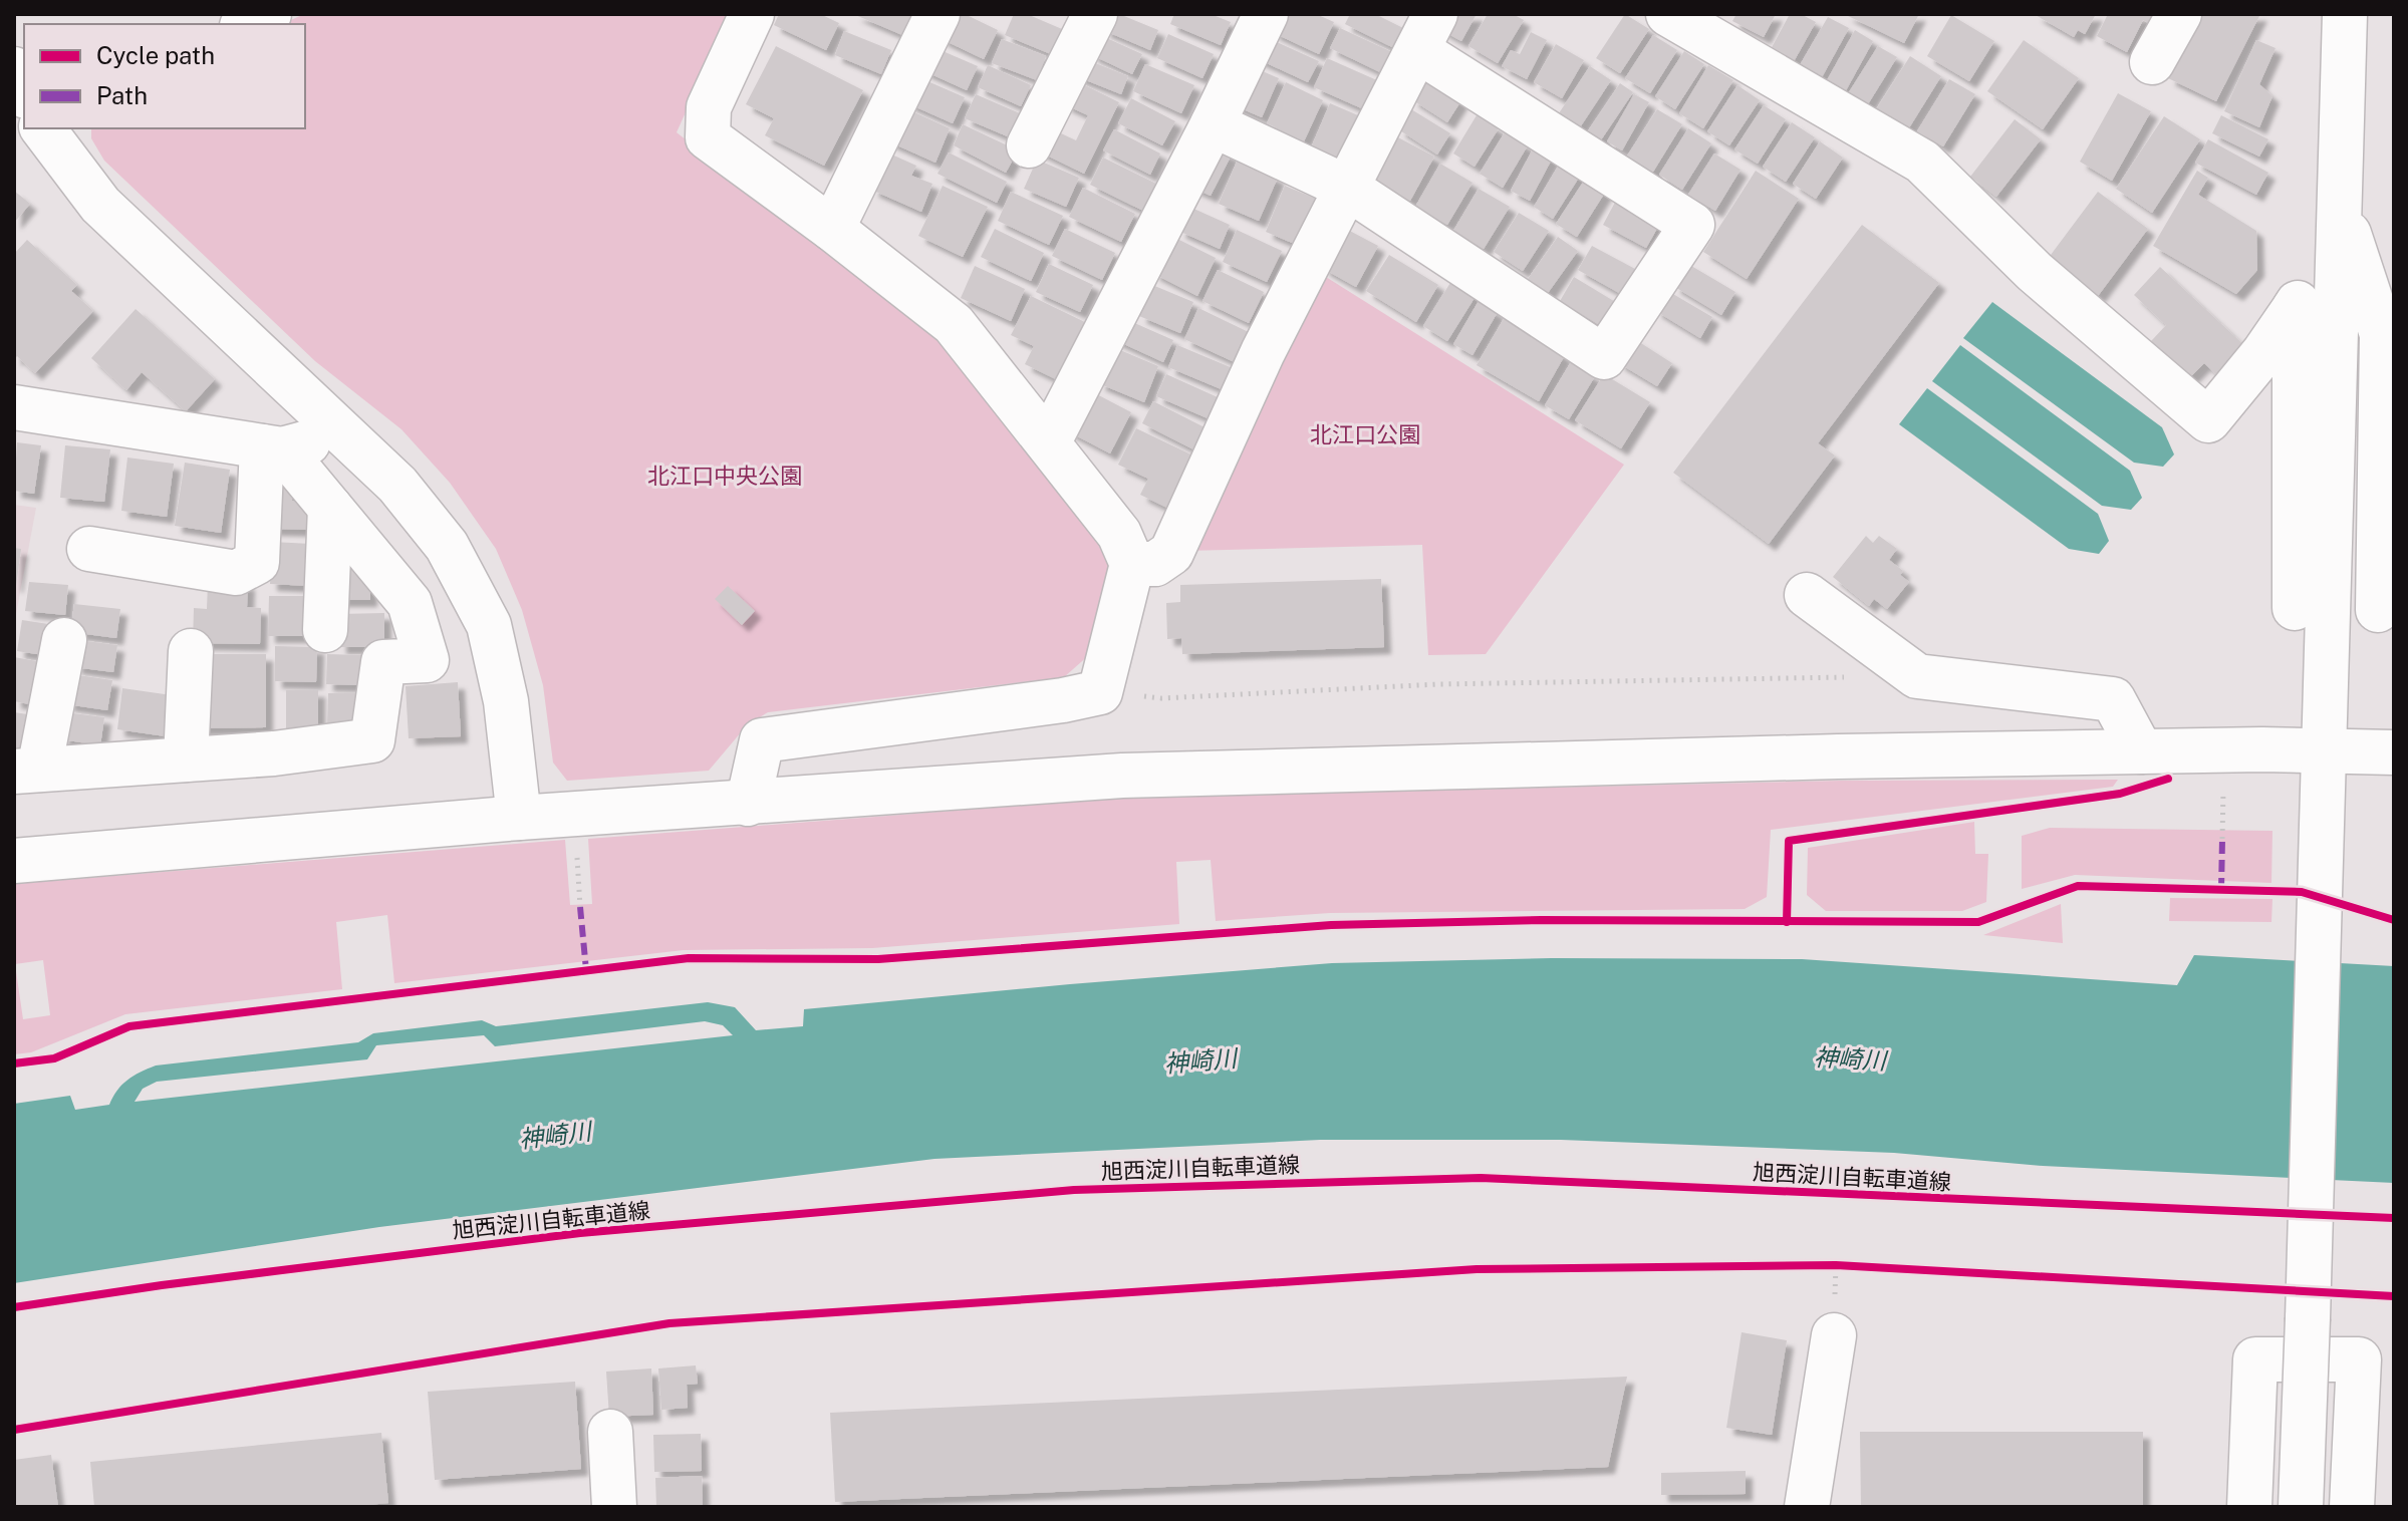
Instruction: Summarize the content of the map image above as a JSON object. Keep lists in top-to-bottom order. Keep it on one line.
{"streets":{"cycle path":["旭西淀川自転車道線"]},"water":["神崎川"],"parks":["北江口公園","北江口中央公園"],"legend":["Cycle path","Path"]}
